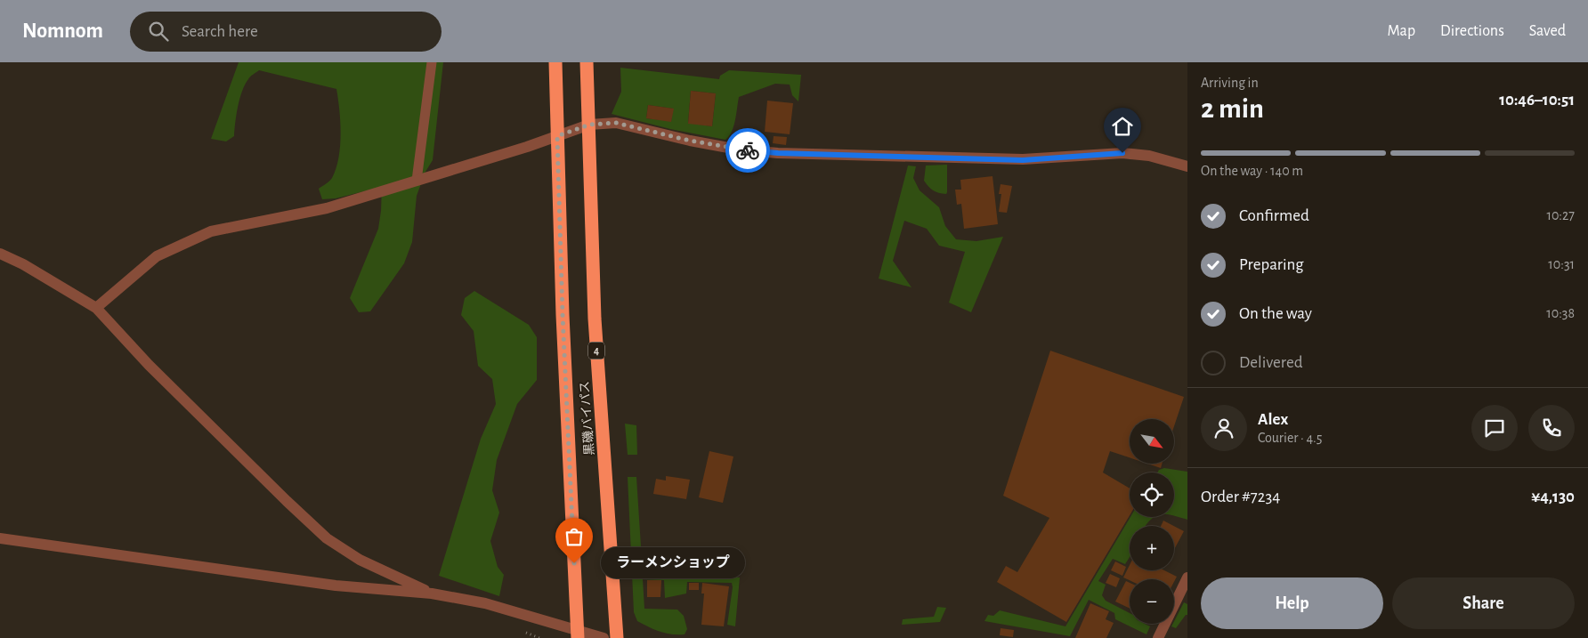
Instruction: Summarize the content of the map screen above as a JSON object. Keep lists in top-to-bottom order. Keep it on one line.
{"streets":{"highway":["4","黒磯バイパス"]},"places":["ラーメンショップ"],"north":"bottom right","page":{"header":"Nomnom","search":"Search here","nav":["Map","Directions","Saved"],"heading":["2 min","Arriving in","10:46–10:51"],"panel":["Alex","Courier · 4.5","Order #7234","¥4,130"],"bar":"On the way · 140 m","list":[["Confirmed","10:27"],["Preparing","10:31"],["On the way","10:38"],"Delivered"],"map_buttons":["+","−"],"bubble":"ラーメンショップ","buttons":["Help","Share"]}}
